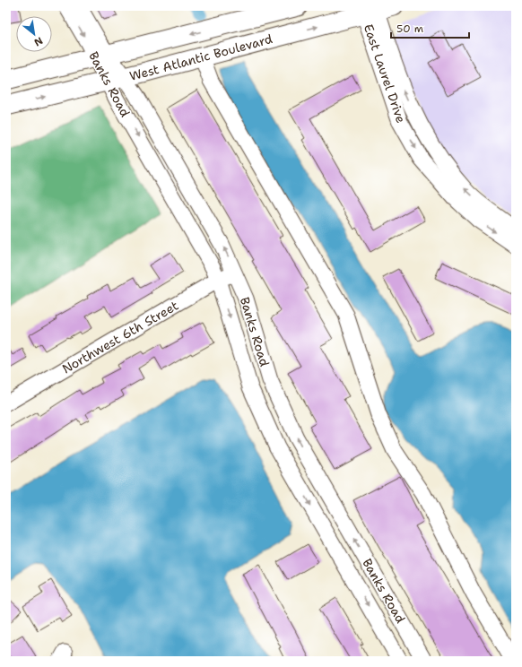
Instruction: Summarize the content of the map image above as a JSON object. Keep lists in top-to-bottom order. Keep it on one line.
{"streets":{"main road":["West Atlantic Boulevard"],"street":["East Laurel Drive","Banks Road","Northwest 6th Street"]},"crossings":[["West Atlantic Boulevard","East Laurel Drive"],["West Atlantic Boulevard","Banks Road"],["Banks Road","Northwest 6th Street"]],"scale_bar":"50 m","north":"bottom right"}
